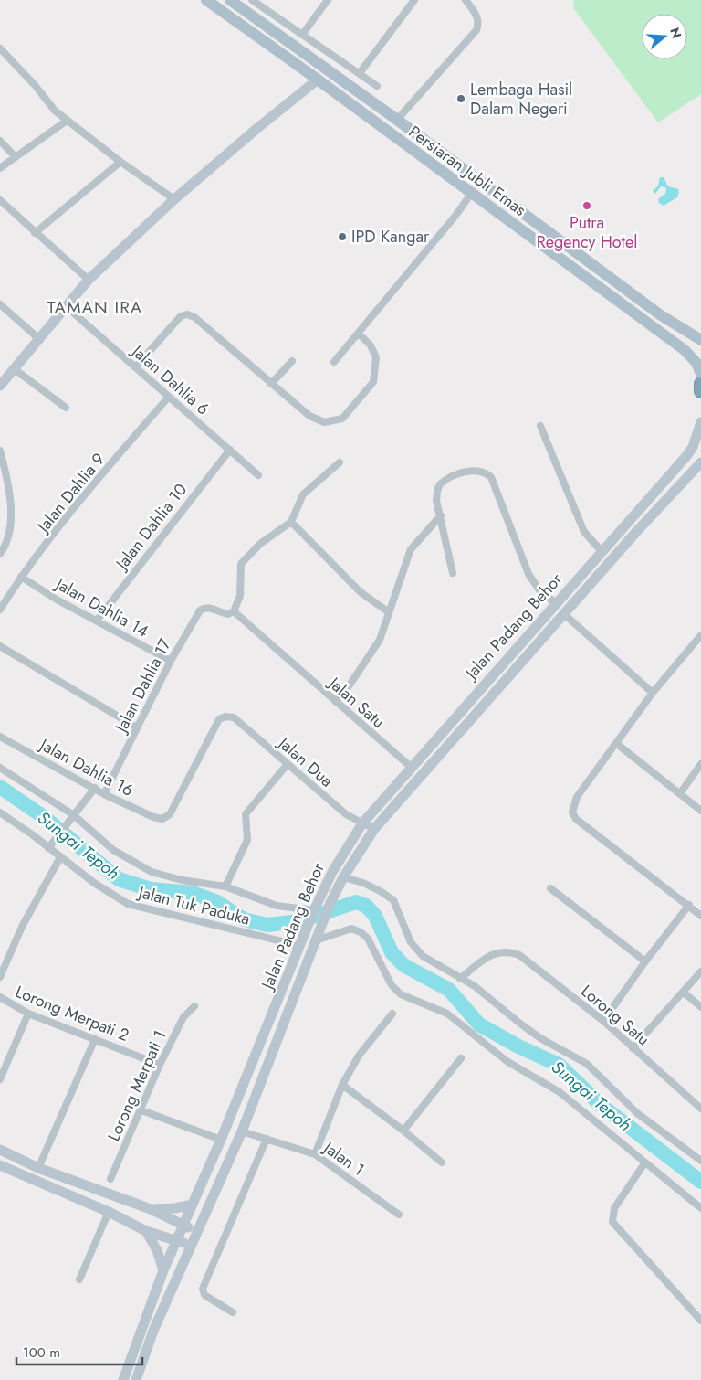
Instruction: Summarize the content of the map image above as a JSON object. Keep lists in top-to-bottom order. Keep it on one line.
{"streets":{"main road":["Persiaran Jubli Emas","Jalan Padang Behor"],"street":["Jalan Dahlia 6","Jalan Dahlia 9","Jalan Dahlia 10","Jalan Dahlia 14","Jalan Dahlia 17","Jalan Satu","Jalan Dua","Jalan Dahlia 16","Jalan Tuk Paduka","Lorong Merpati 2","Lorong Satu","Lorong Merpati 1","Jalan 1"]},"crossings":[["Jalan Dahlia 6","Jalan Dahlia 9"],["Jalan Dahlia 6","Jalan Dahlia 10"],["Jalan Dahlia 9","Jalan Dahlia 14"],["Jalan Dahlia 10","Jalan Dahlia 14"],["Jalan Dahlia 14","Jalan Dahlia 17"],["Jalan Padang Behor","Jalan Satu"],["Jalan Padang Behor","Jalan Dua"],["Jalan Padang Behor","Jalan Tuk Paduka"],["Jalan Padang Behor","Jalan 1"],["Jalan Dahlia 17","Jalan Satu"],["Jalan Dahlia 17","Jalan Dahlia 16"],["Jalan Dua","Jalan Dahlia 16"],["Lorong Merpati 2","Lorong Merpati 1"]],"districts":["TAMAN IRA"],"water":["Sungai Tepoh"],"places":["Lembaga Hasil Dalam Negeri","Putra Regency Hotel","IPD Kangar"],"scale_bar":"100 m","north":"right"}
